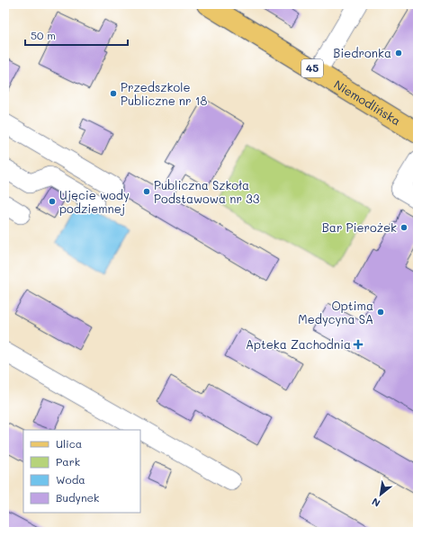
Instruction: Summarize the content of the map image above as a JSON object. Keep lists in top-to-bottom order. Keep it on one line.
{"streets":{"main road":["45","Niemodlińska"]},"places":{"other":["Biedronka","Przedszkole Publiczne nr 18","Publiczna Szkoła Podstawowa nr 33","Ujęcie wody podziemnej","Bar Pierożek","Optima Medycyna SA"],"health":["Apteka Zachodnia"]},"legend":["Ulica","Park","Woda","Budynek"],"scale_bar":"50 m","north":"bottom left"}
